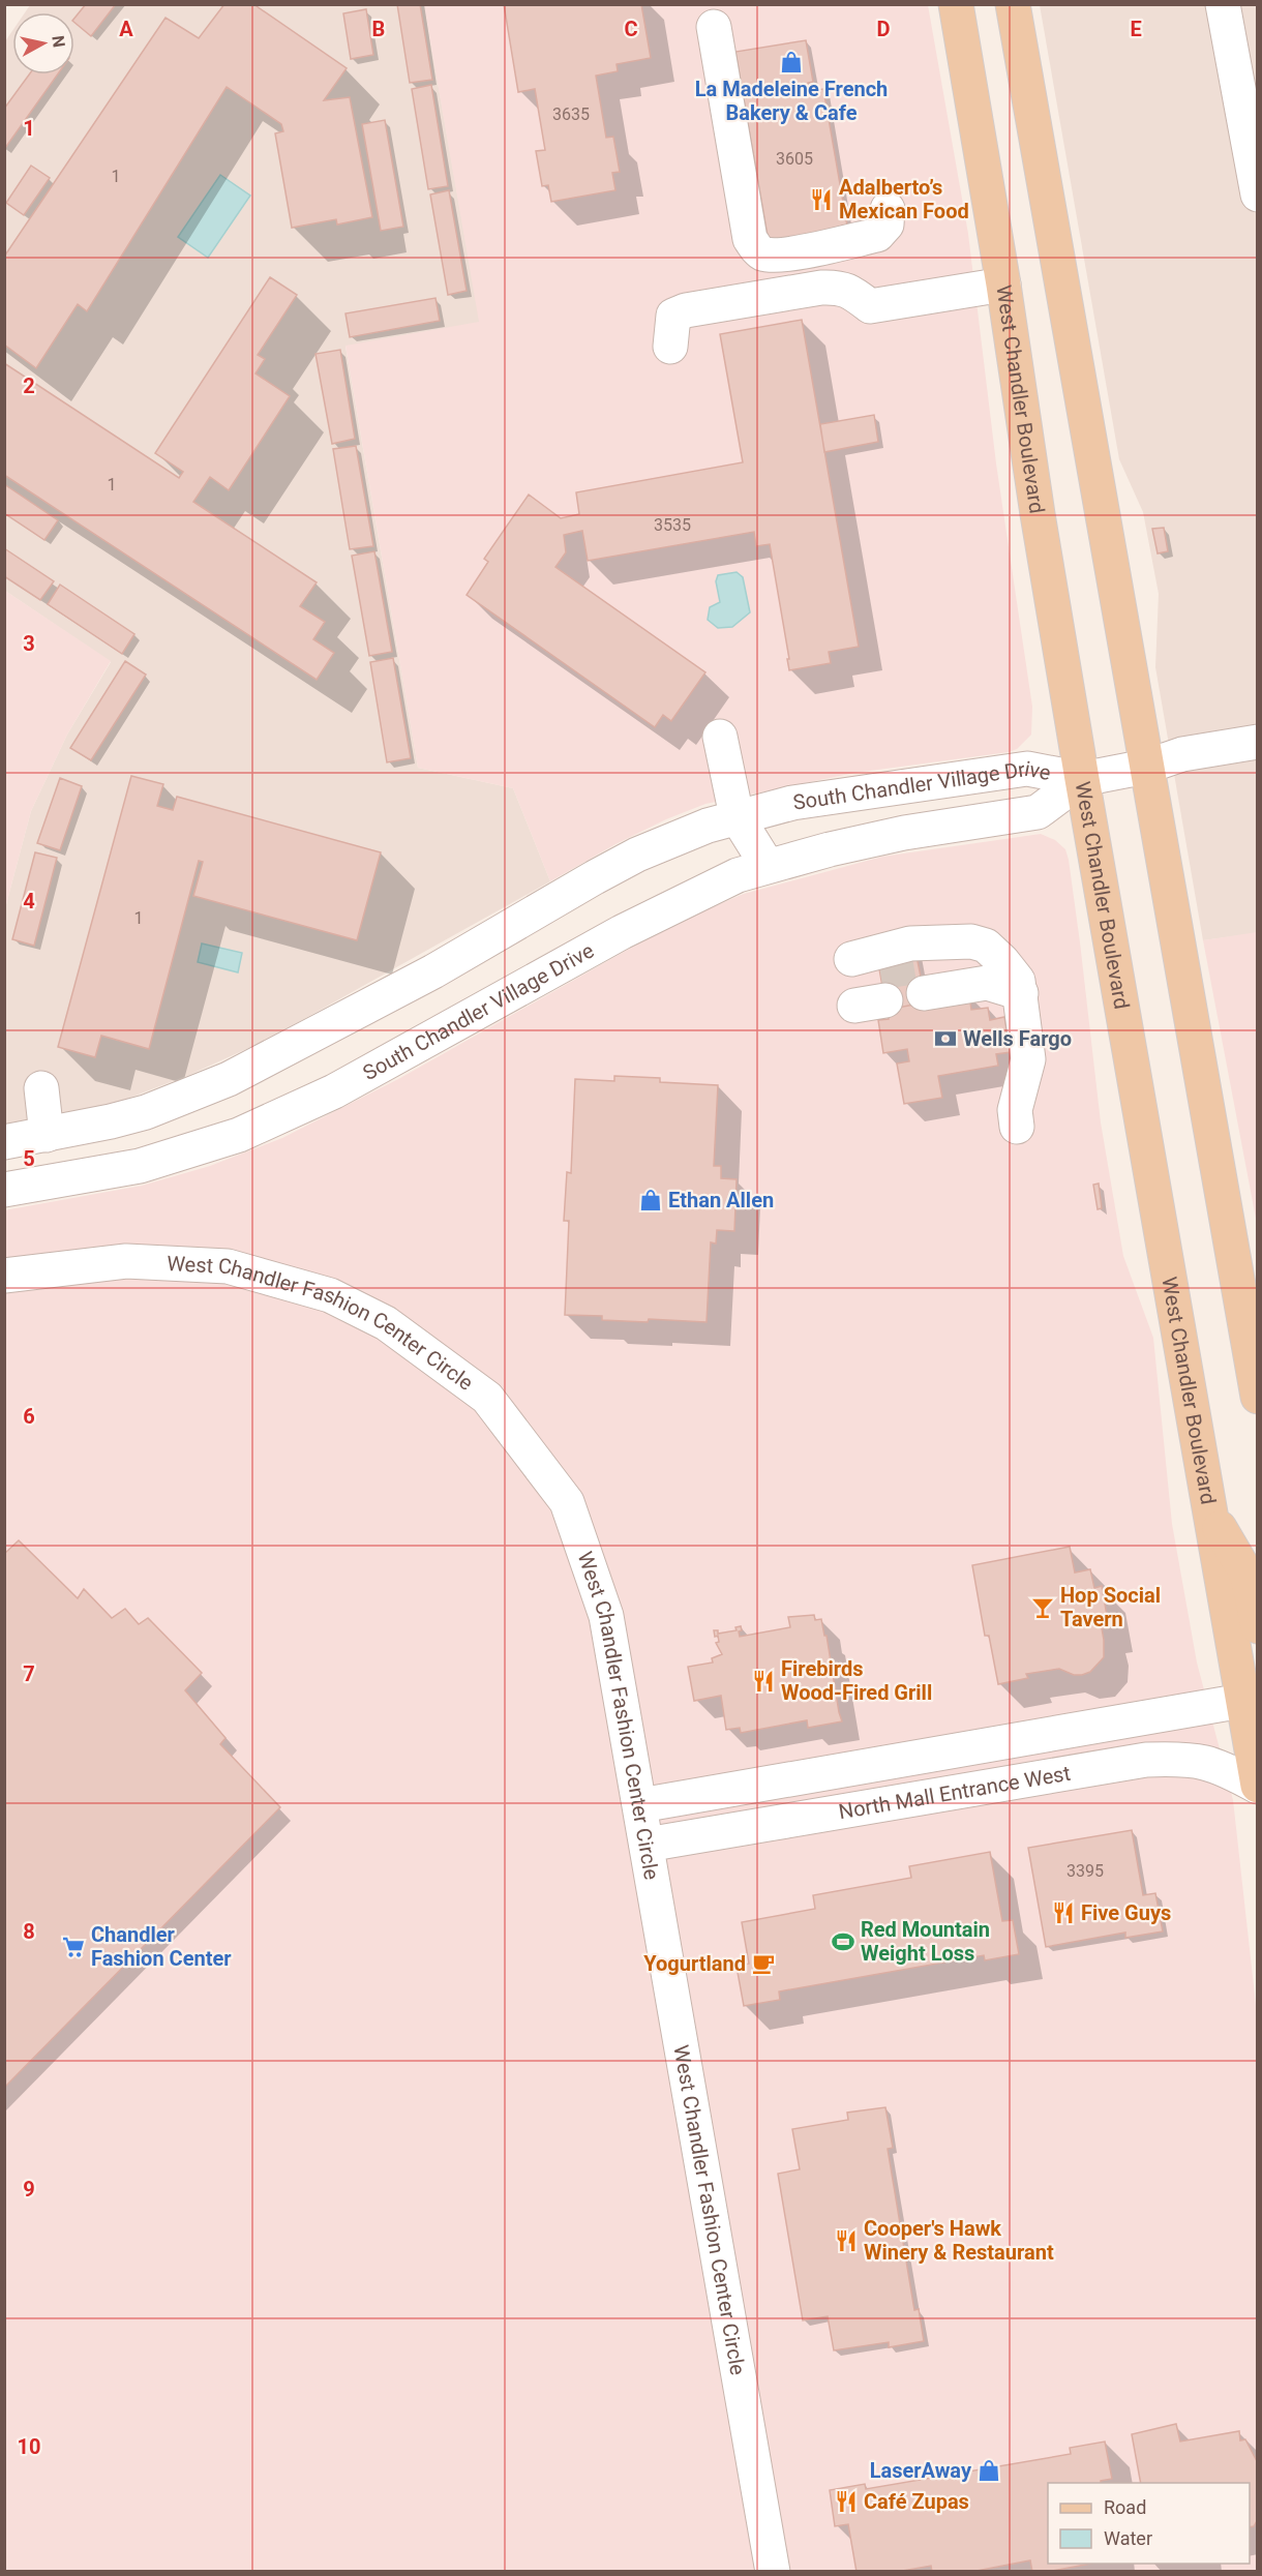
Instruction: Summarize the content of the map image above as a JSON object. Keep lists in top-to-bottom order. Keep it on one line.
{"streets":{"main road":["West Chandler Boulevard"],"street":["South Chandler Village Drive","West Chandler Fashion Center Circle","North Mall Entrance West"]},"crossings":[["West Chandler Boulevard","South Chandler Village Drive"],["West Chandler Boulevard","North Mall Entrance West"],["West Chandler Fashion Center Circle","North Mall Entrance West"]],"places":{"shop":["La Madeleine French Bakery & Cafe","Ethan Allen","LaserAway"],"restaurant":["Adalberto’s Mexican Food","Firebirds Wood-Fired Grill","Five Guys","Cooper's Hawk Winery & Restaurant","Café Zupas"],"bank":["Wells Fargo"],"bar":["Hop Social Tavern"],"sports":["Red Mountain Weight Loss"],"supermarket":["Chandler Fashion Center"],"cafe":["Yogurtland"]},"house_numbers":["3635","3605","1","1","3535","1","3395"],"legend":["Road","Water"],"north":"right","grid":{"columns":["A","B","C","D","E"],"rows":["1","2","3","4","5","6","7","8","9","10"]}}
